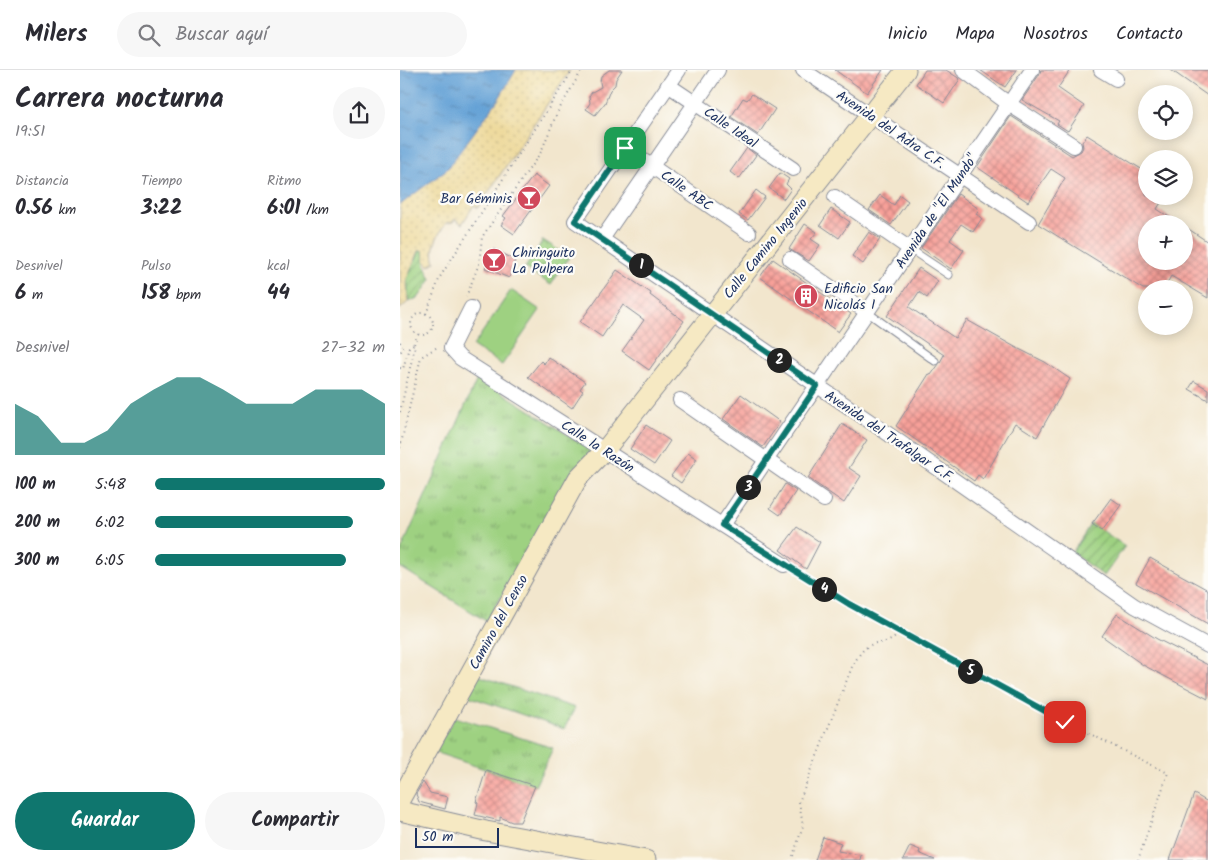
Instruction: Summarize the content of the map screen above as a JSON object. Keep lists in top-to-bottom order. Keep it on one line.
{"streets":{"street":["Calle Ideal","Avenida del Adra C.F.","Calle ABC","Avenida de \"El Mundo\"","Calle Camino Ingenio","Avenida del Trafalgar C.F.","Calle la Razón","Camino del Censo"]},"crossings":[["Avenida del Adra C.F.","Avenida de \"El Mundo\""],["Avenida del Adra C.F.","Calle Camino Ingenio"],["Calle ABC","Avenida del Trafalgar C.F."],["Avenida de \"El Mundo\"","Avenida del Trafalgar C.F."],["Avenida de \"El Mundo\"","Calle la Razón"],["Calle Camino Ingenio","Avenida del Trafalgar C.F."],["Calle Camino Ingenio","Calle la Razón"],["Calle Camino Ingenio","Camino del Censo"],["Calle la Razón","Camino del Censo"]],"places":{"bar":["Bar Géminis","Chiringuito La Pulpera"],"building":["Edificio San Nicolás I"]},"scale_bar":"50 m","page":{"header":"Milers","search":"Buscar aquí","nav":["Inicio","Mapa","Nosotros","Contacto"],"heading":["Carrera nocturna","19:51"],"map_buttons":["+","−"],"stats":[["Distancia","0.56 km"],["Tiempo","3:22"],["Ritmo","6:01 /km"],["Desnivel","6 m"],["Pulso","158 bpm"],["kcal","44"]],"pins":["1","2","3","4","5"],"chart":["Desnivel","27–32 m"],"list":[{"name":"100 m","note":"5:48"},{"name":"200 m","note":"6:02"},{"name":"300 m","note":"6:05"}],"buttons":["Guardar","Compartir"],"scale":"50 m"}}
